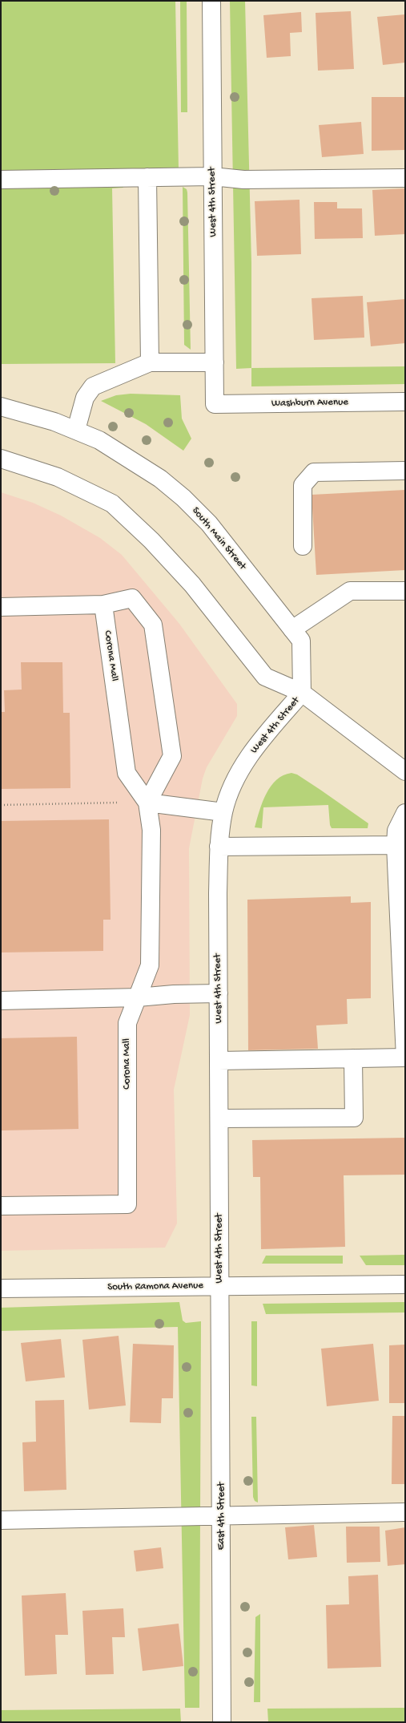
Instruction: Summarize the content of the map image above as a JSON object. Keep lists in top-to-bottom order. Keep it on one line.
{"streets":{"street":["West 4th Street","Washburn Avenue","South Main Street","Corona Mall","South Ramona Avenue","East 4th Street"]},"crossings":[["West 4th Street","Washburn Avenue"],["West 4th Street","South Main Street"],["West 4th Street","South Ramona Avenue"],["West 4th Street","East 4th Street"]]}
